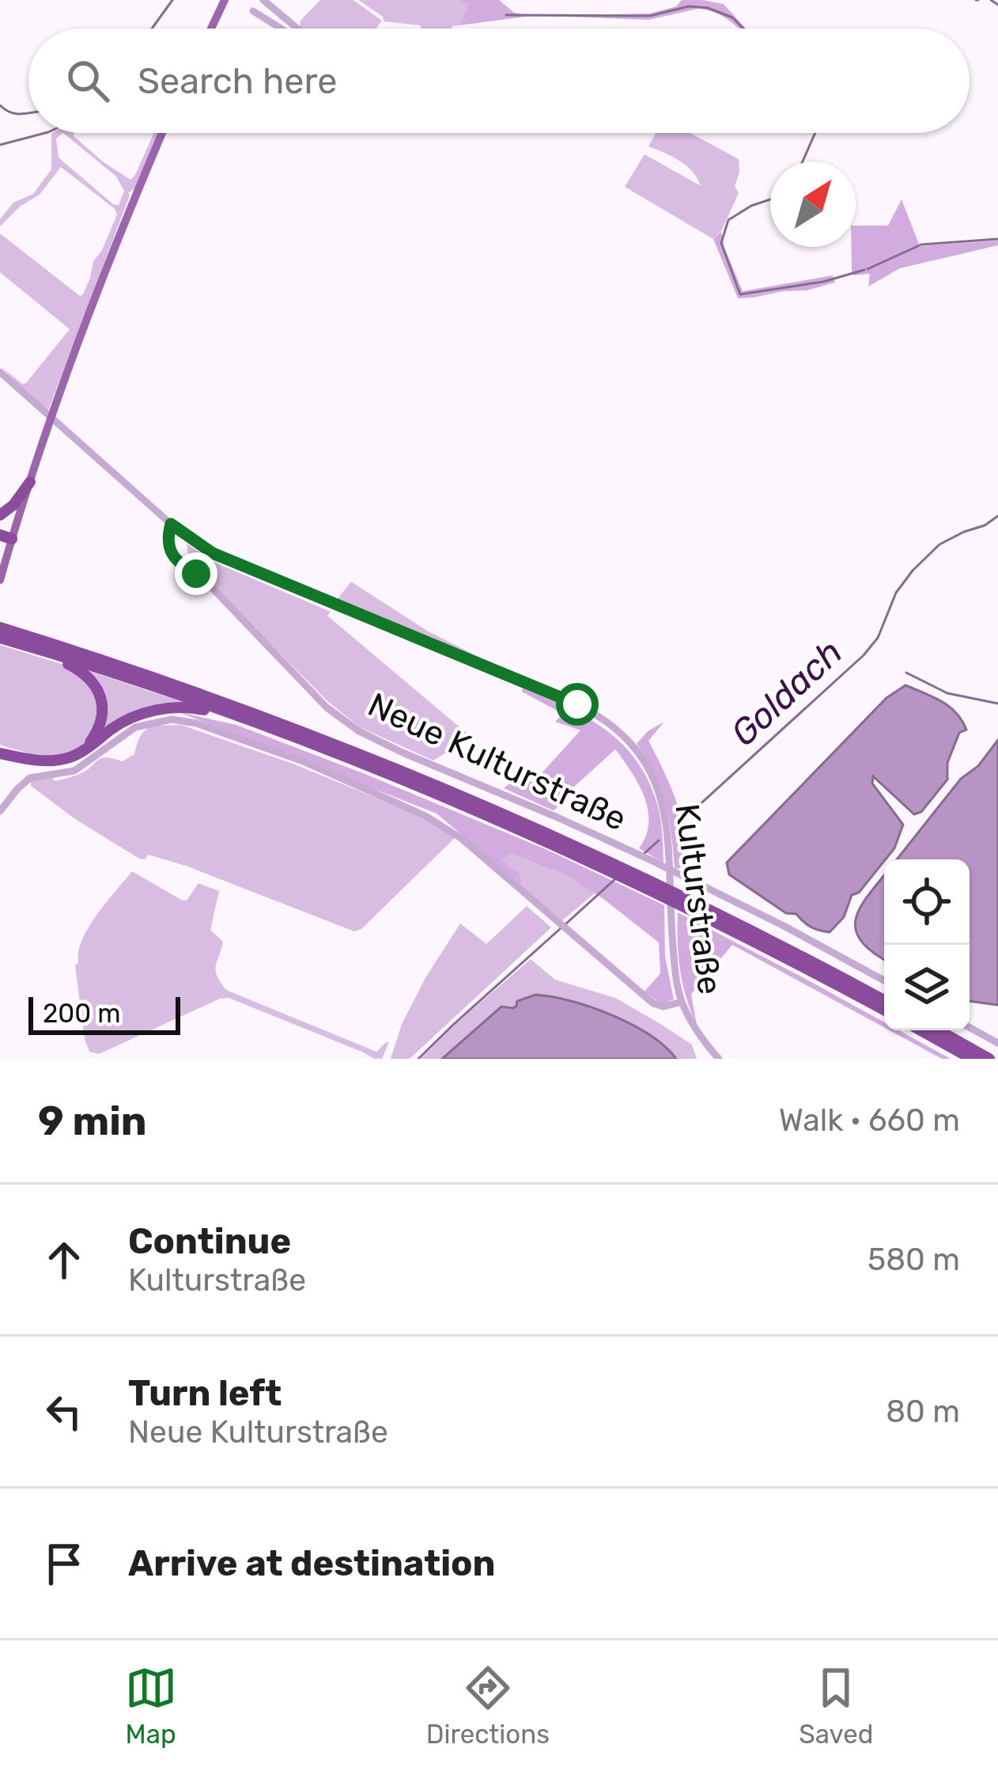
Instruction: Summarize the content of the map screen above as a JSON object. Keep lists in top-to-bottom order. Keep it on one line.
{"streets":{"street":["Neue Kulturstraße","Kulturstraße"]},"crossings":[["Neue Kulturstraße","Kulturstraße"]],"water":["Goldach"],"scale_bar":"200 m","north":"top right","page":{"search":"Search here","scale":"200 m","heading":["9 min","Walk · 660 m"],"list":[["Continue","Kulturstraße","580 m"],["Turn left","Neue Kulturstraße","80 m"],"Arrive at destination"],"nav":["Map","Directions","Saved"]}}
